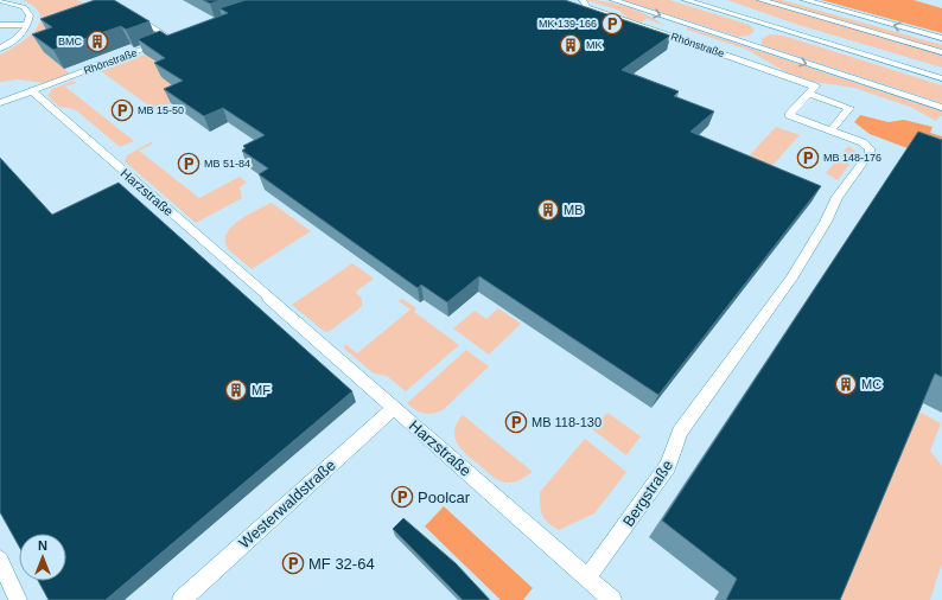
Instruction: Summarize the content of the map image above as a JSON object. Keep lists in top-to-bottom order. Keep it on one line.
{"streets":{"lane":["Rhönstraße","Harzstraße","Bergstraße","Westerwaldstraße"]},"crossings":[["Rhönstraße","Harzstraße"],["Rhönstraße","Bergstraße"],["Harzstraße","Bergstraße"],["Harzstraße","Westerwaldstraße"]],"places":{"parking":["MK 139-166","MB 15-50","MB 148-176","MB 51-84","MB 118-130","Poolcar","MF 32-64"],"building":["BMC","MK","MB","MC","MF"]},"north":"top"}
